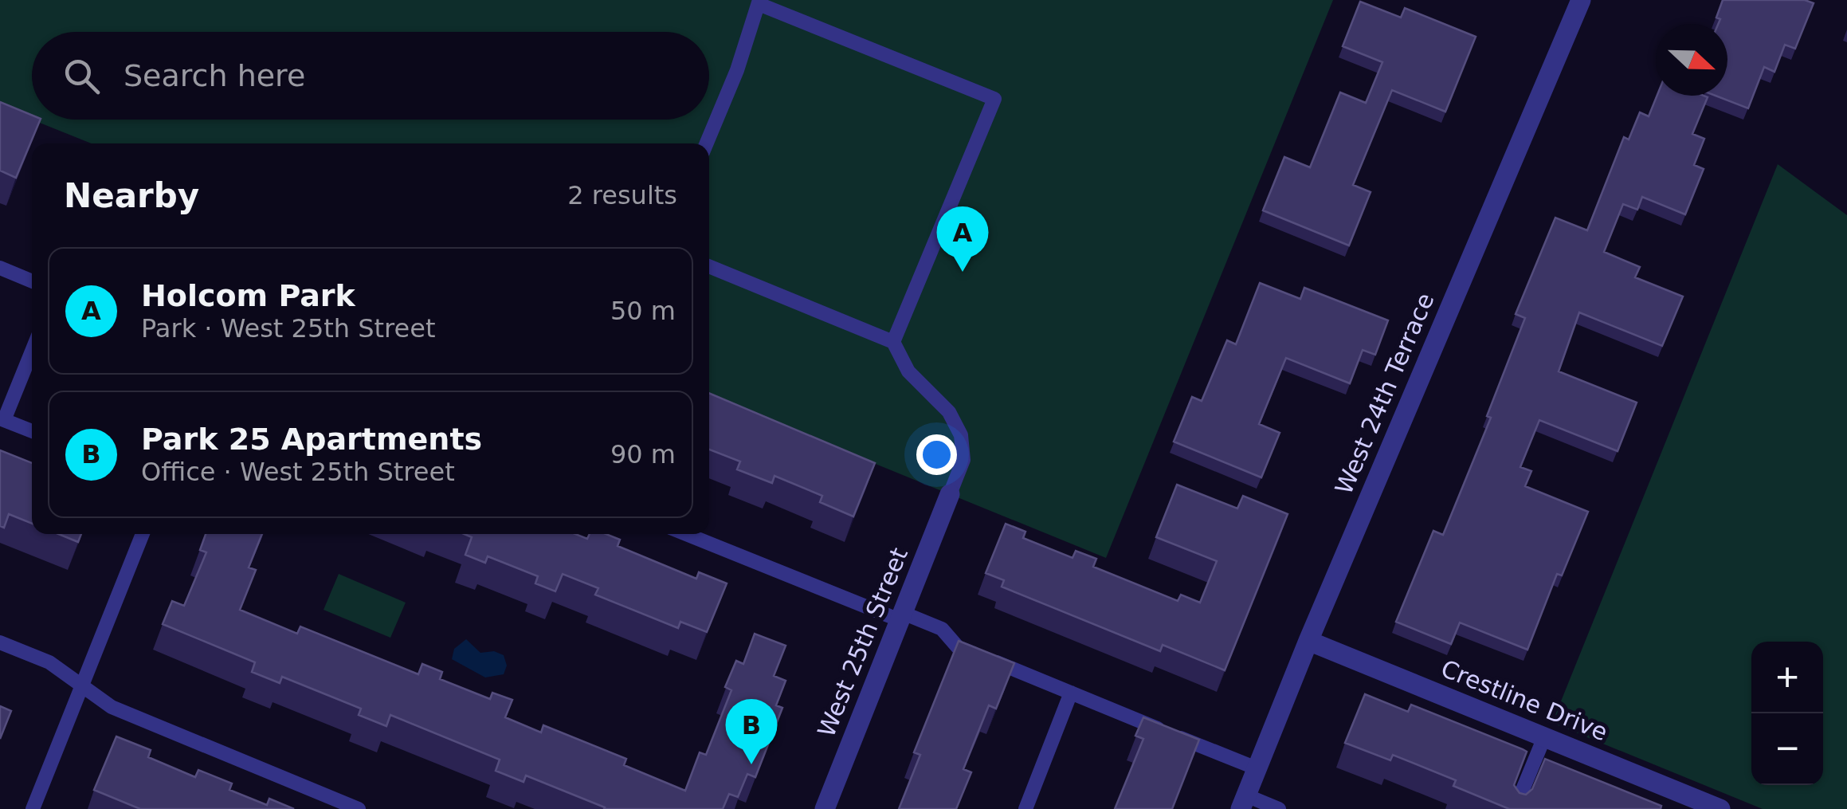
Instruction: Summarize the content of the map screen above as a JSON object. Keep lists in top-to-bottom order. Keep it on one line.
{"streets":{"street":["West 24th Terrace","West 25th Street","Crestline Drive"]},"crossings":[["West 24th Terrace","Crestline Drive"]],"north":"right","page":{"search":"Search here","heading":["Nearby","2 results"],"pins":["A","B"],"list":[{"mark":"A","name":"Holcom Park","note":"Park · West 25th Street","value":"50 m"},{"mark":"B","name":"Park 25 Apartments","note":"Office · West 25th Street","value":"90 m"}],"map_buttons":["+","−"]}}
